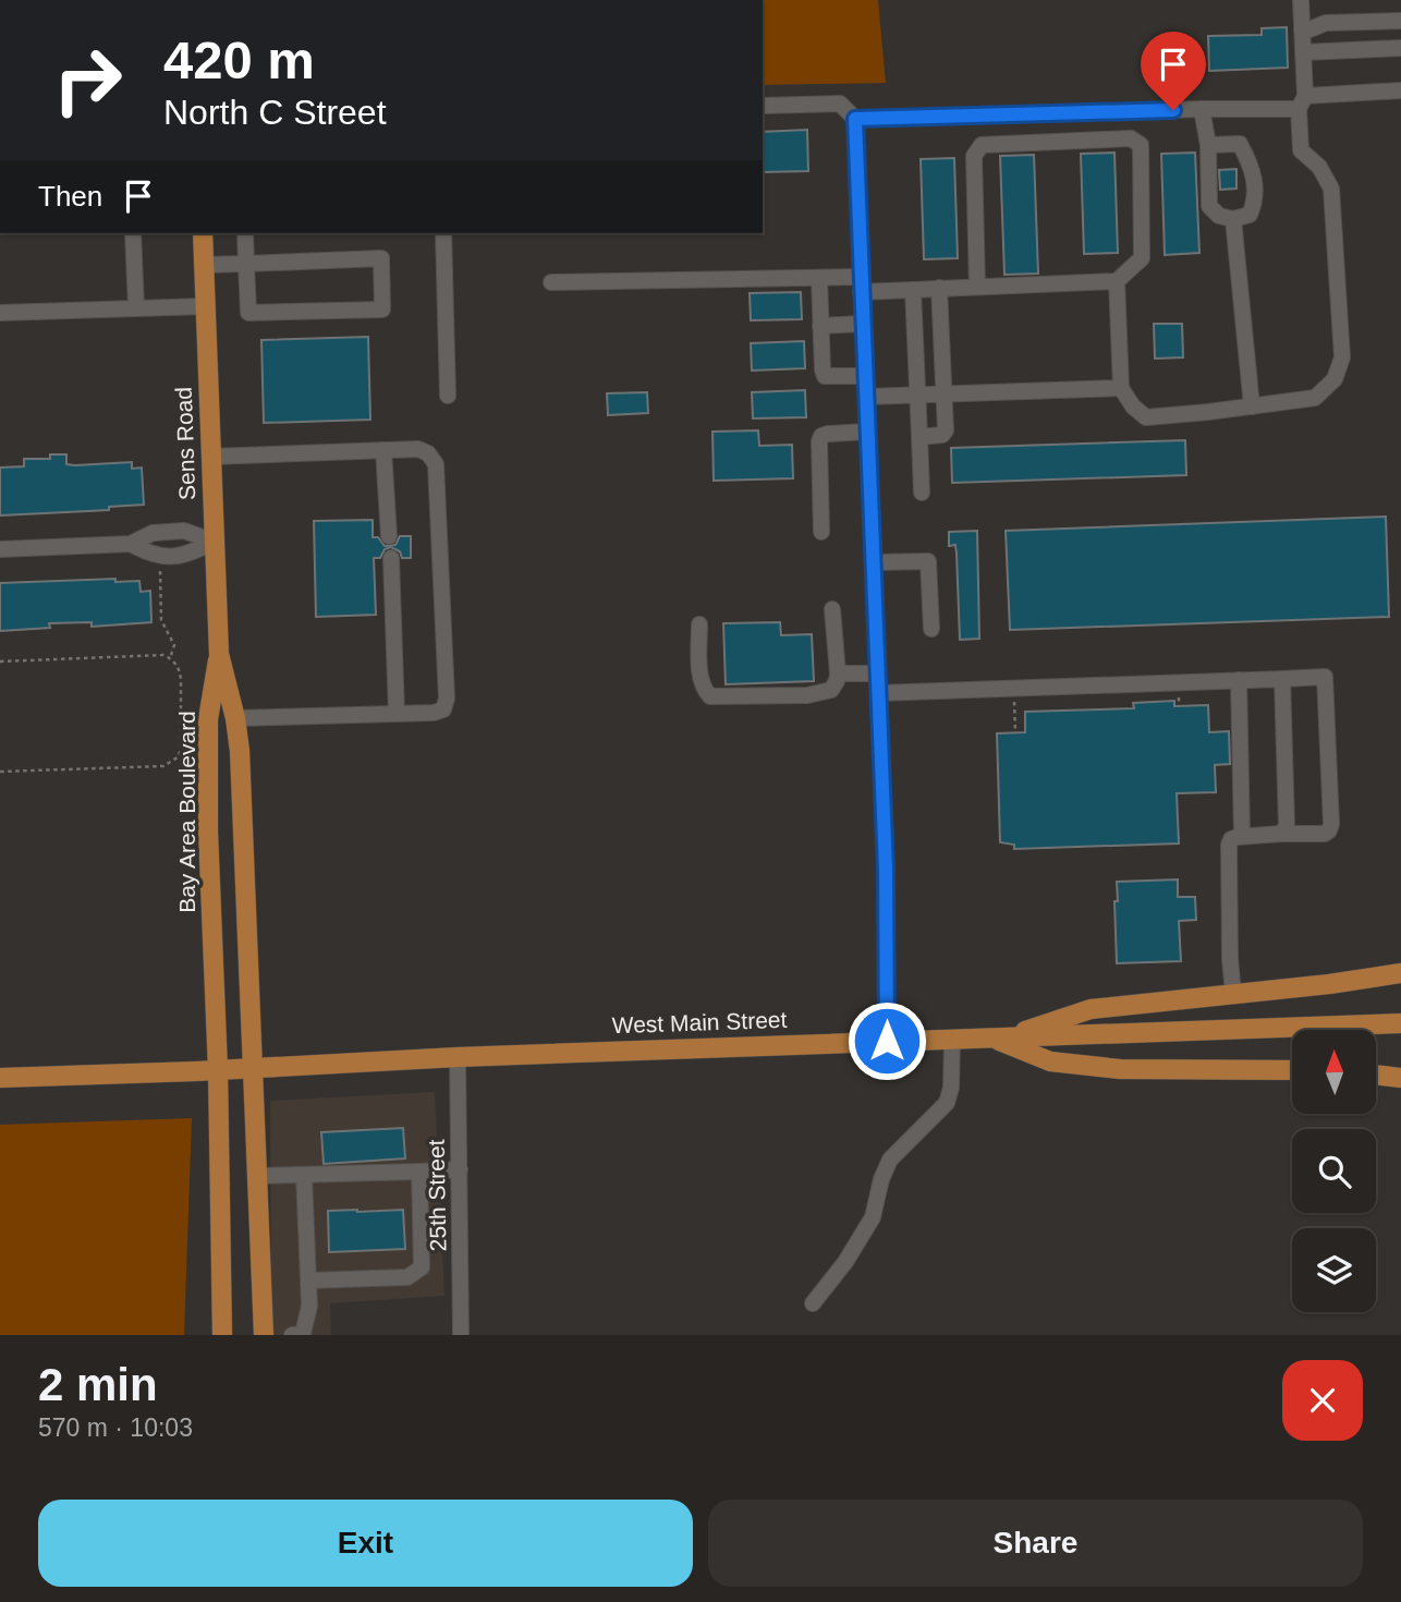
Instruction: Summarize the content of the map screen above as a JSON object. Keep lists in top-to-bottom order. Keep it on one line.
{"streets":{"main road":["Sens Road","Bay Area Boulevard","West Main Street"],"street":["25th Street"]},"crossings":[["Sens Road","Bay Area Boulevard"],["Bay Area Boulevard","West Main Street"],["West Main Street","25th Street"]],"north":"top","page":{"turn":["420 m","North C Street"],"then":"Then","heading":["2 min","570 m · 10:03"],"buttons":["Exit","Share"]}}
